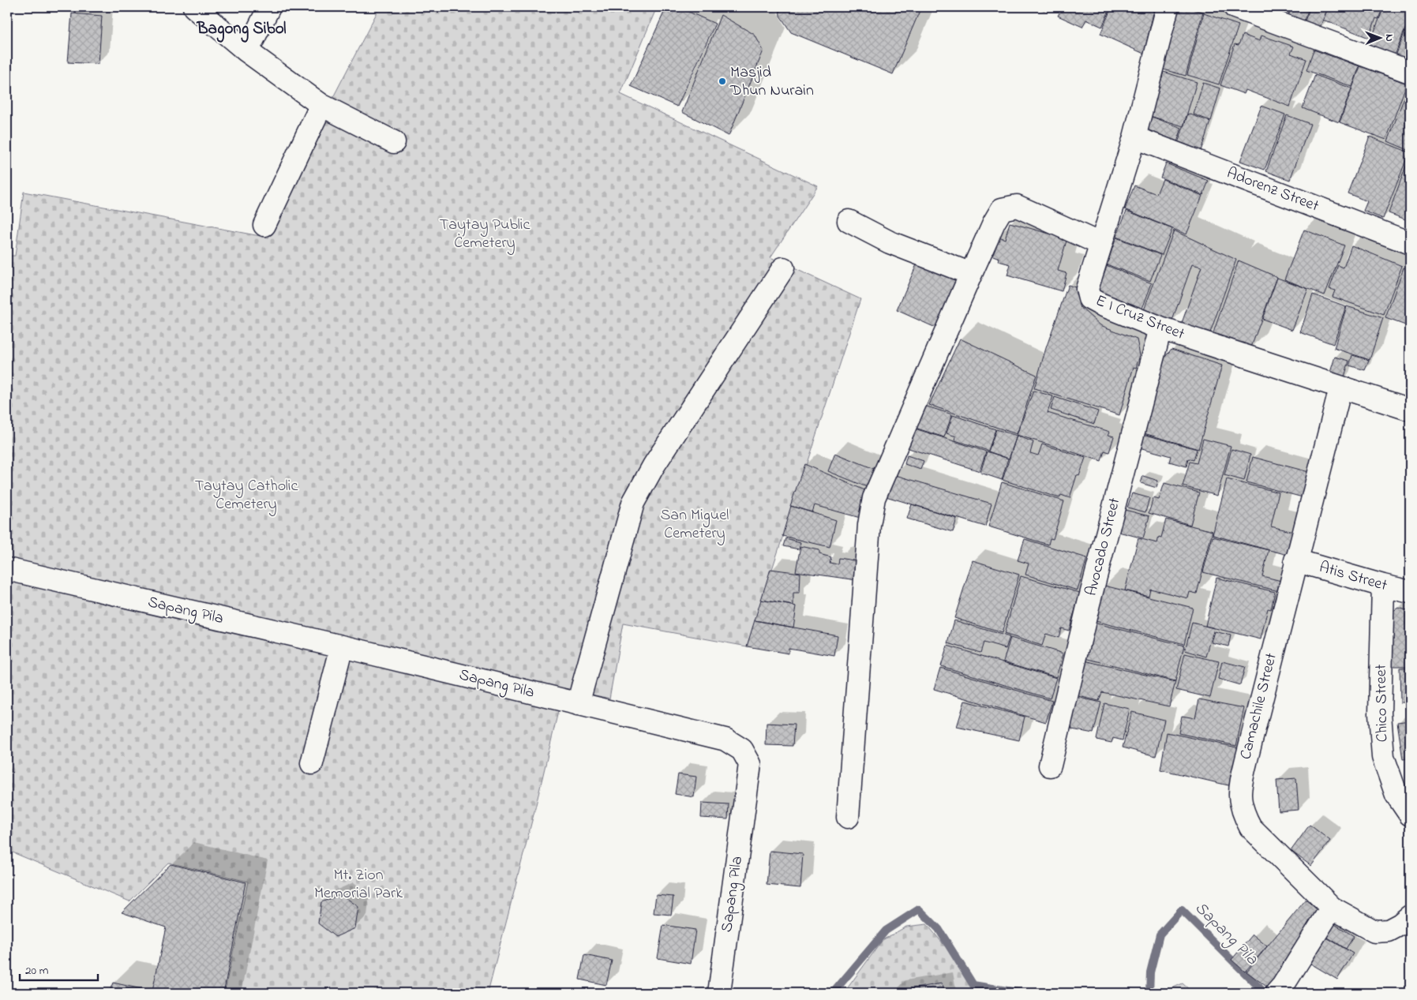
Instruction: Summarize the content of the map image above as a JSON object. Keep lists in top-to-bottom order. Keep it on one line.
{"streets":{"street":["Adorenz Street","E I Cruz Street","Avocado Street","Atis Street","Sapang Pila","Chico Street","Camachile Street"]},"crossings":[["Adorenz Street","E I Cruz Street"],["E I Cruz Street","Avocado Street"],["E I Cruz Street","Camachile Street"],["Atis Street","Chico Street"],["Atis Street","Camachile Street"]],"districts":["Bagong Sibol"],"water":["Sapang Pila"],"parks":["Taytay Public Cemetery","Taytay Catholic Cemetery","San Miguel Cemetery","Mt. Zion Memorial Park"],"places":["Masjid Dhun Nurain"],"scale_bar":"20 m","north":"right"}
